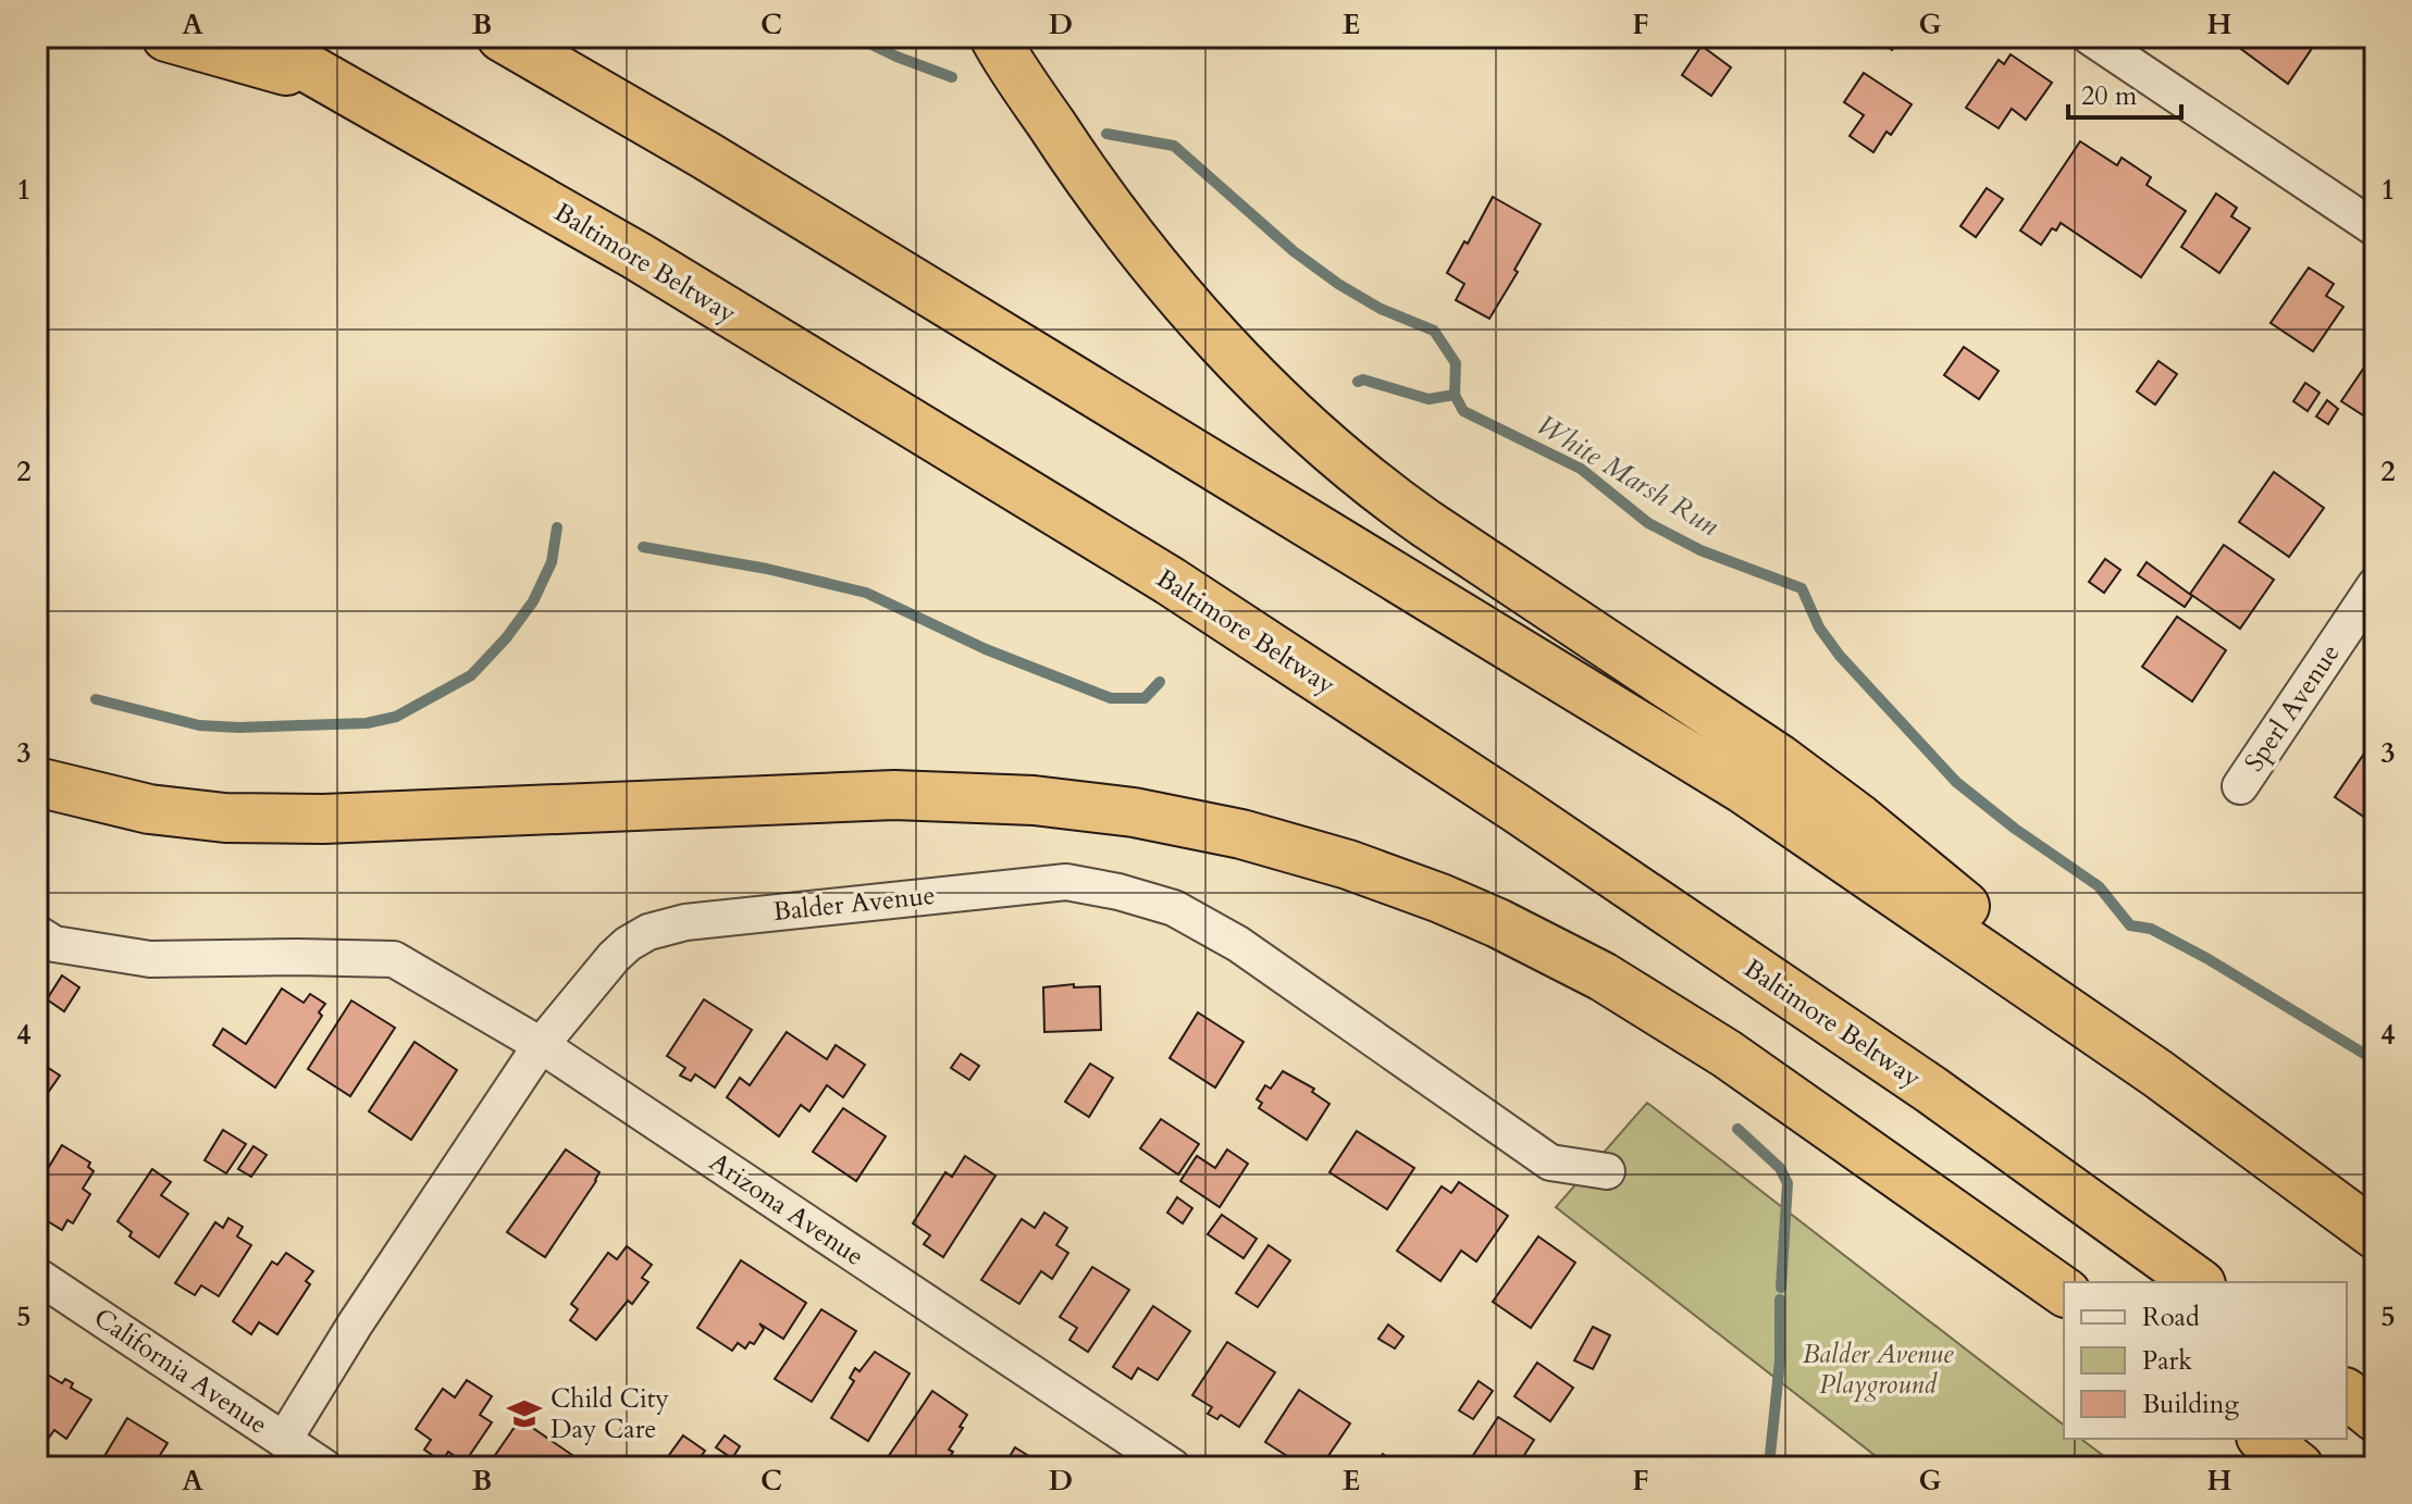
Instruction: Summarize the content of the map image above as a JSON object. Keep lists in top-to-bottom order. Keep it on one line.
{"streets":{"highway":["Baltimore Beltway"],"street":["Sperl Avenue","Balder Avenue","Arizona Avenue","California Avenue"]},"crossings":[["Balder Avenue","Arizona Avenue"],["Balder Avenue","California Avenue"]],"water":["White Marsh Run"],"parks":["Balder Avenue Playground"],"places":{"school or university":["Child City Day Care"]},"legend":["Road","Park","Building"],"scale_bar":"20 m","grid":{"columns":["A","B","C","D","E","F","G","H"],"rows":["1","2","3","4","5"]}}
